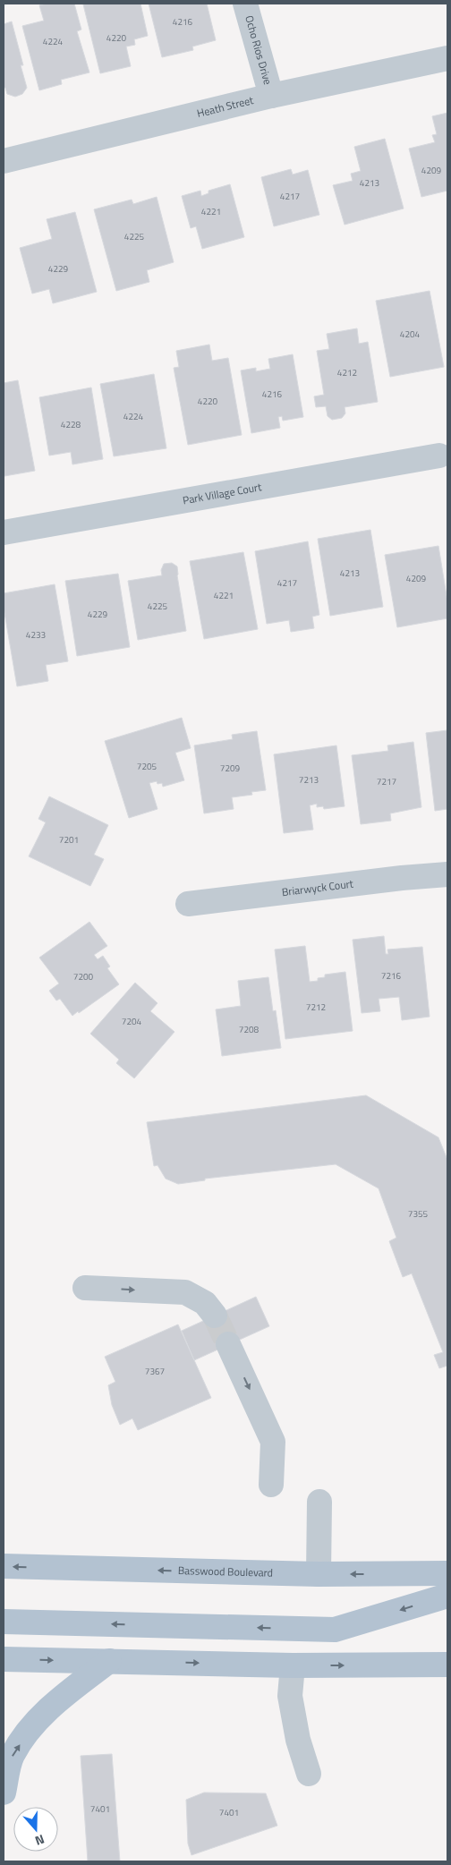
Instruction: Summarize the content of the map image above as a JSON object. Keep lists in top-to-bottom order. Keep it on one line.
{"streets":{"main road":["Basswood Boulevard"],"street":["Ocho Rios Drive","Heath Street","Park Village Court","Briarwyck Court"]},"crossings":[["Ocho Rios Drive","Heath Street"]],"house_numbers":["4216","4220","4224","4209","4213","4217","4221","4225","4229","4204","4212","4216","4220","4224","4228","4213","4209","4217","4221","4225","4229","4233","7205","7209","7213","7217","7201","7216","7200","7212","7204","7208","7355","7367","7401","7401"],"north":"bottom"}
